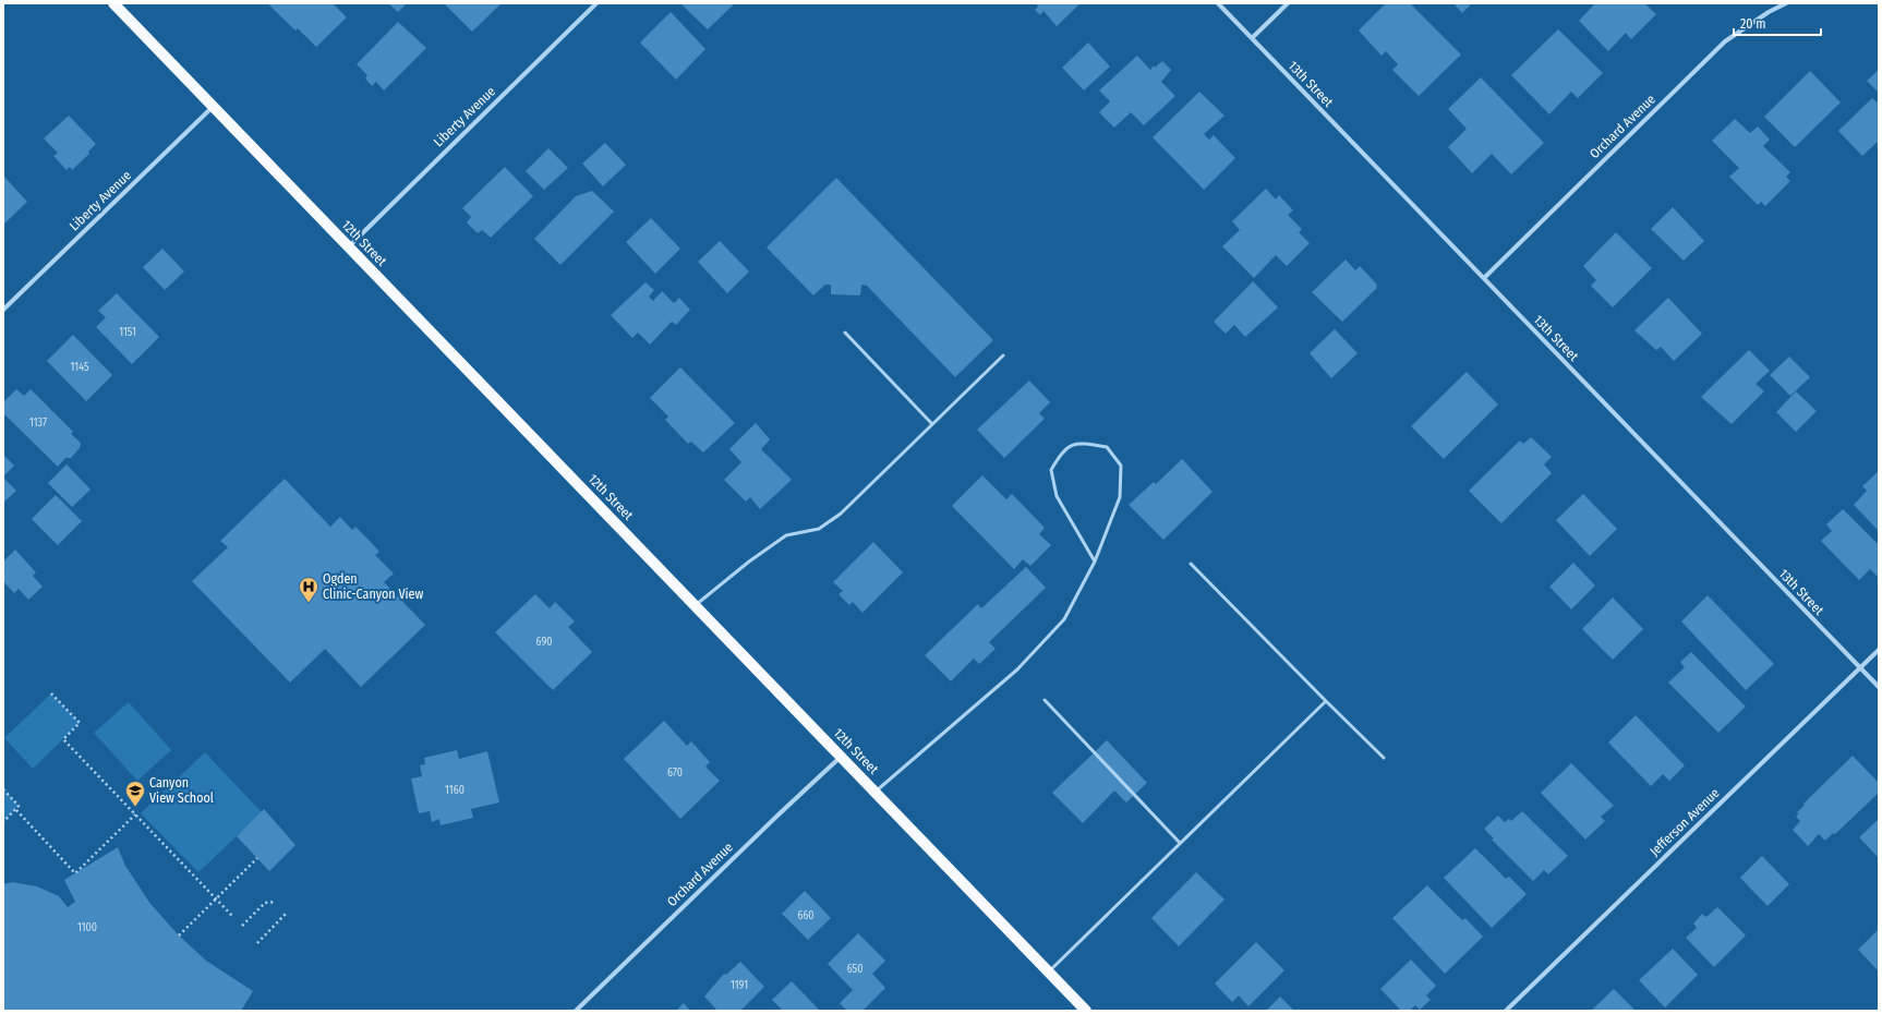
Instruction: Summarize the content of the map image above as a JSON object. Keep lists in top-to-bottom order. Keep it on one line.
{"streets":{"main road":["12th Street"],"street":["13th Street","Liberty Avenue","Orchard Avenue","Jefferson Avenue"]},"crossings":[["13th Street","Orchard Avenue"],["13th Street","Jefferson Avenue"],["Liberty Avenue","12th Street"],["Orchard Avenue","12th Street"]],"places":{"hospital":["Ogden Clinic-Canyon View"],"school or university":["Canyon View School"]},"house_numbers":["1151","1145","1137","690","670","1160","660","1100","650","1191"],"scale_bar":"20 m"}
